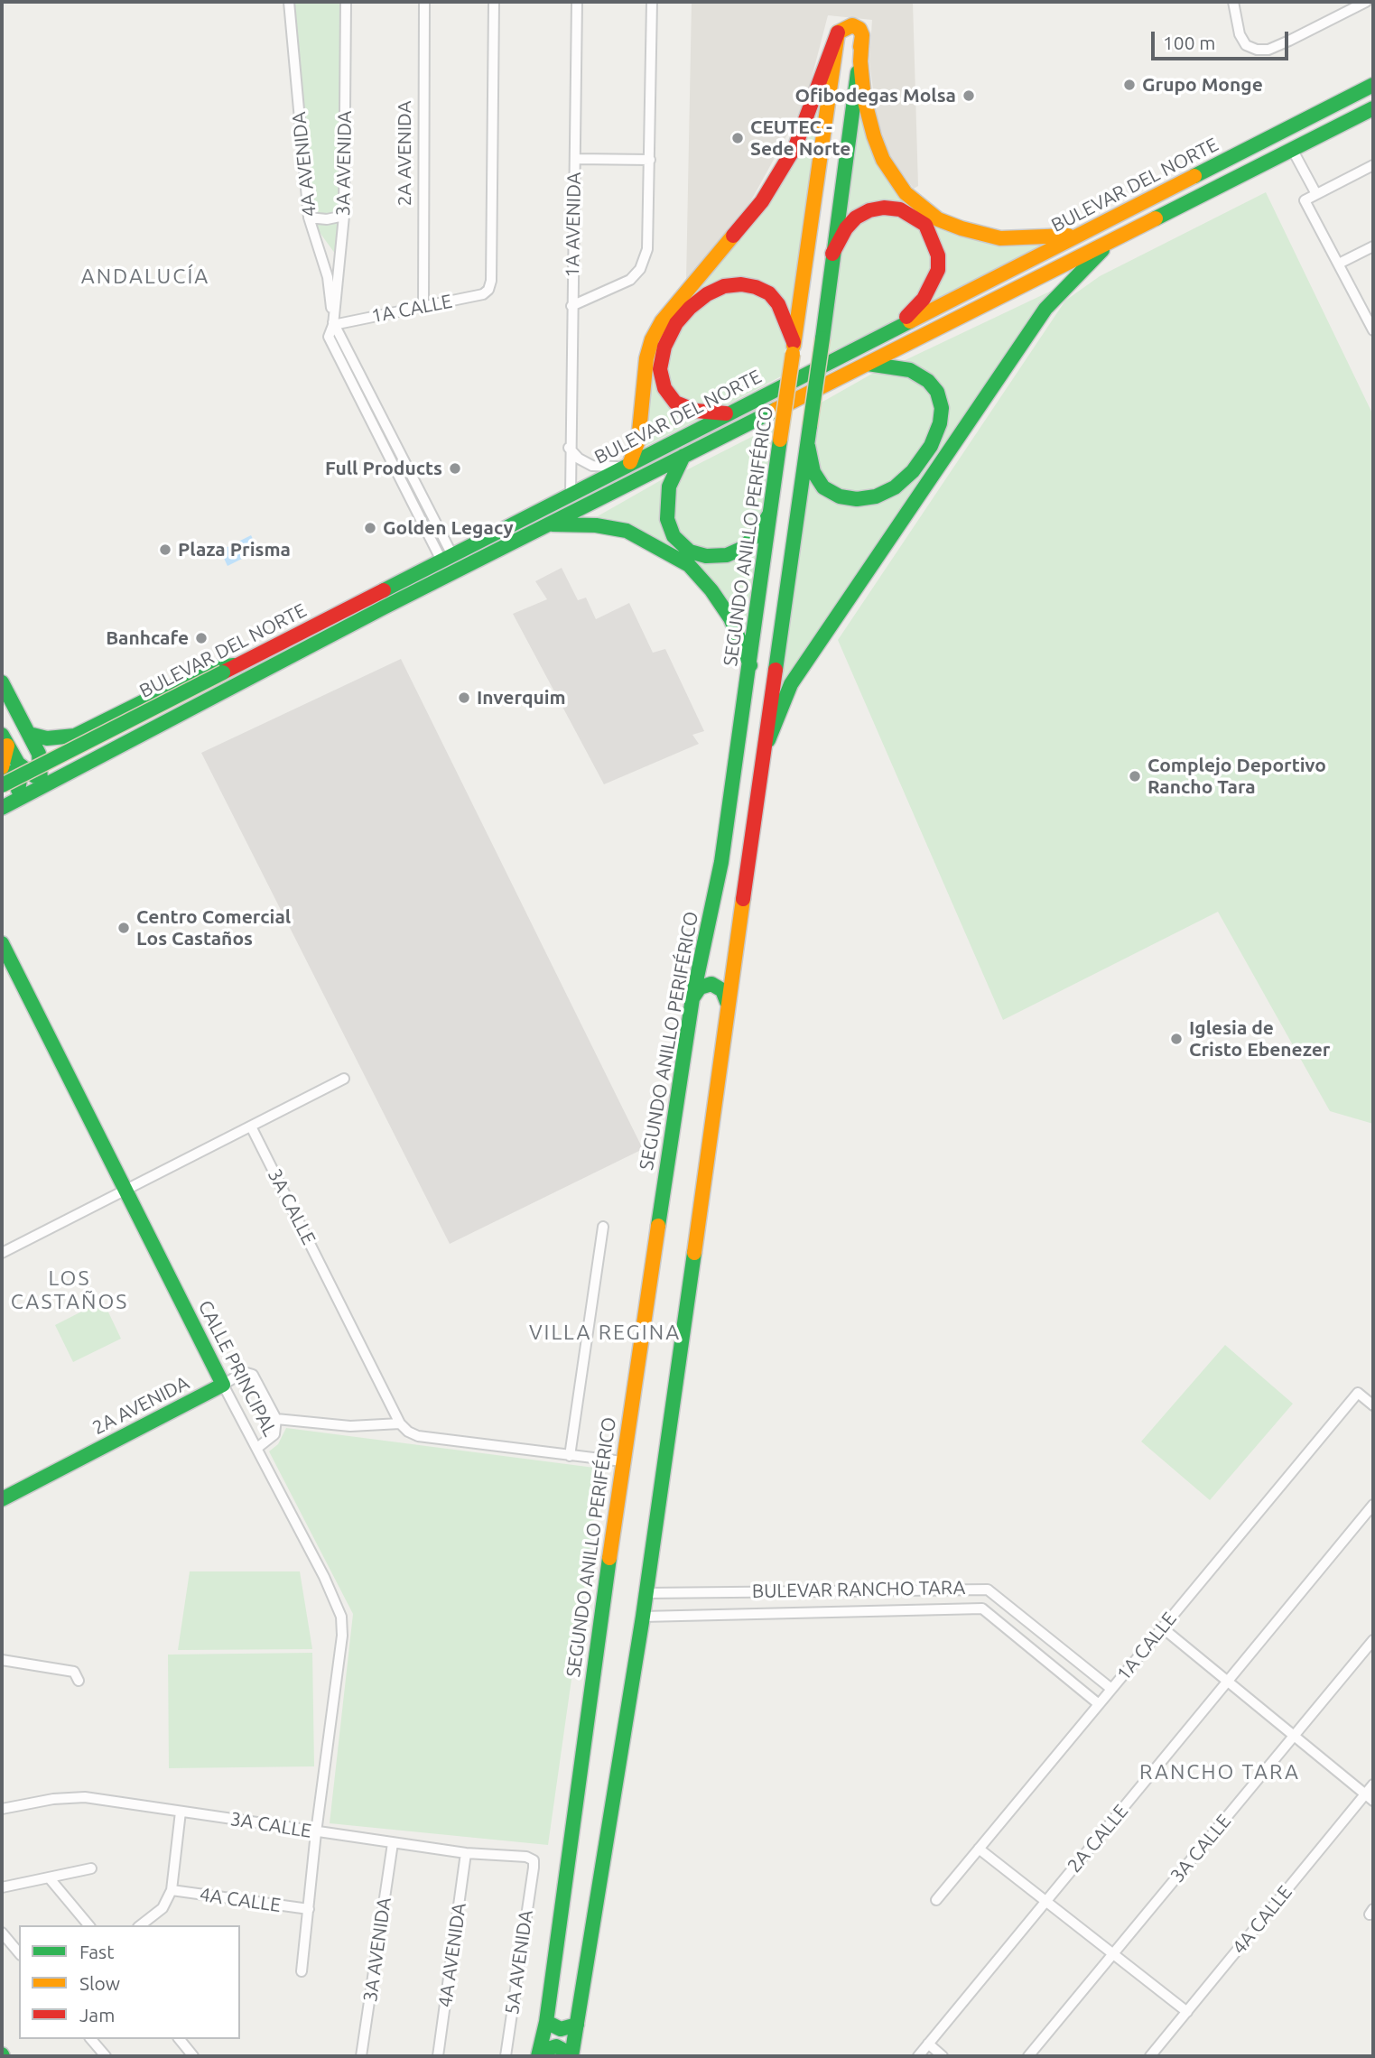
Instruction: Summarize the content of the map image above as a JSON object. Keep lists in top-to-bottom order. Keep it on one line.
{"streets":{"main road":["2A AVENIDA","BULEVAR DEL NORTE","SEGUNDO ANILLO PERIFÉRICO","CALLE PRINCIPAL"],"street":["3A AVENIDA","4A AVENIDA","1A AVENIDA","1A CALLE","3A CALLE","BULEVAR RANCHO TARA","2A CALLE","4A CALLE","5A AVENIDA"]},"crossings":[["2A AVENIDA","1A CALLE"],["2A AVENIDA","CALLE PRINCIPAL"],["3A AVENIDA","4A AVENIDA"],["3A AVENIDA","1A CALLE"],["3A AVENIDA","3A CALLE"],["4A AVENIDA","1A CALLE"],["4A AVENIDA","3A CALLE"],["BULEVAR DEL NORTE","1A AVENIDA"],["1A CALLE","BULEVAR RANCHO TARA"],["3A CALLE","CALLE PRINCIPAL"],["3A CALLE","5A AVENIDA"]],"districts":["ANDALUCÍA","LOS CASTAÑOS","VILLA REGINA","RANCHO TARA"],"places":["Grupo Monge","Ofibodegas Molsa","CEUTEC - Sede Norte","Full Products","Golden Legacy","Plaza Prisma","Banhcafe","Inverquim","Complejo Deportivo Rancho Tara","Centro Comercial Los Castaños","Iglesia de Cristo Ebenezer"],"legend":["Fast","Slow","Jam"],"scale_bar":"100 m"}
